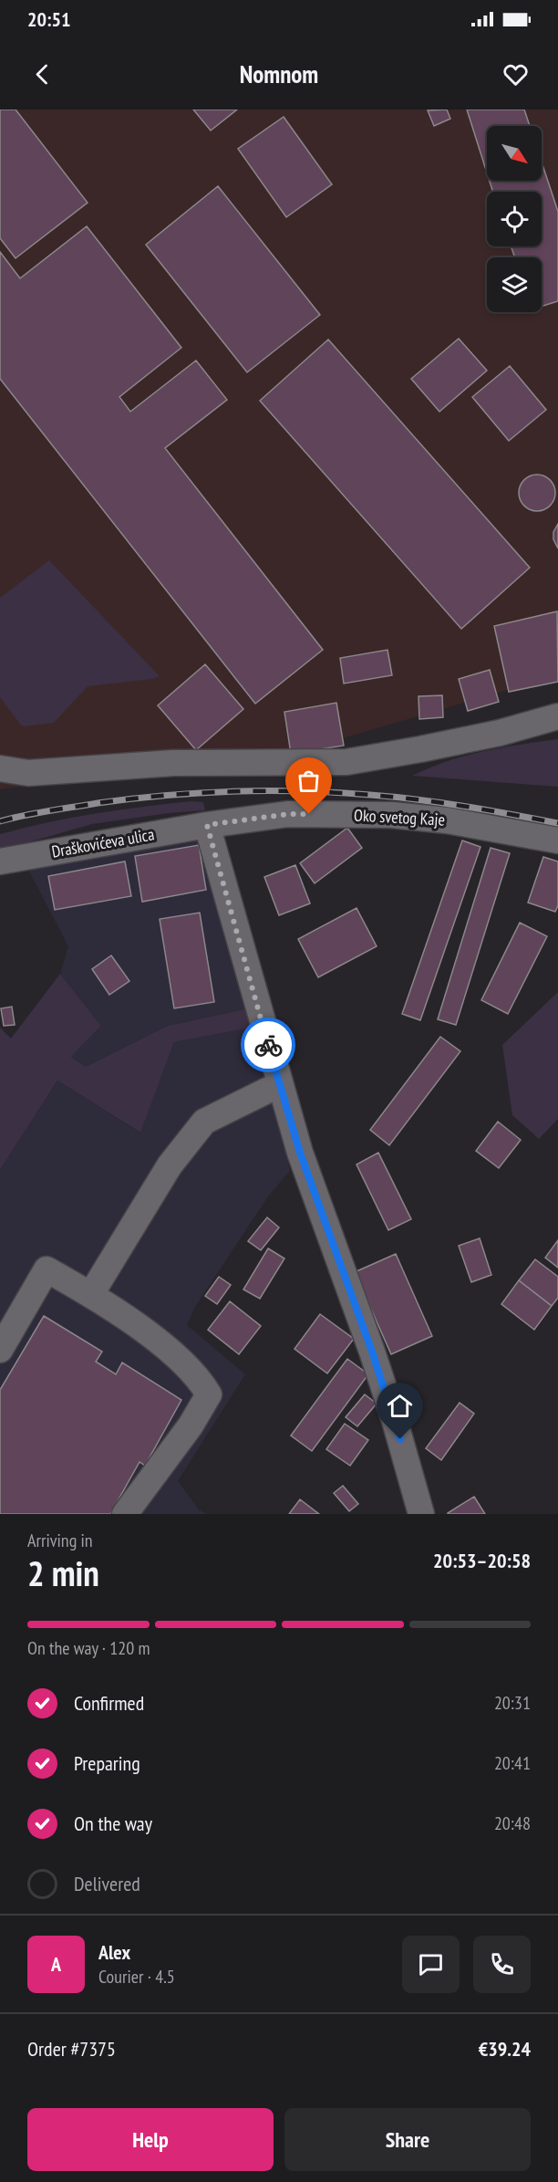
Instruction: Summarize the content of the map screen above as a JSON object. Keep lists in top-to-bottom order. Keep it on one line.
{"streets":{"street":["Oko svetog Kaje","Draškovićeva ulica"]},"crossings":[["Oko svetog Kaje","Draškovićeva ulica"]],"north":"bottom right","page":{"status":"20:51","header":"Nomnom","heading":["2 min","Arriving in","20:53–20:58"],"panel":["Alex","Courier · 4.5","Order #7375","€39.24"],"bar":"On the way · 120 m","list":[["Confirmed","20:31"],["Preparing","20:41"],["On the way","20:48"],"Delivered"],"round":"A","buttons":["Help","Share"]}}
